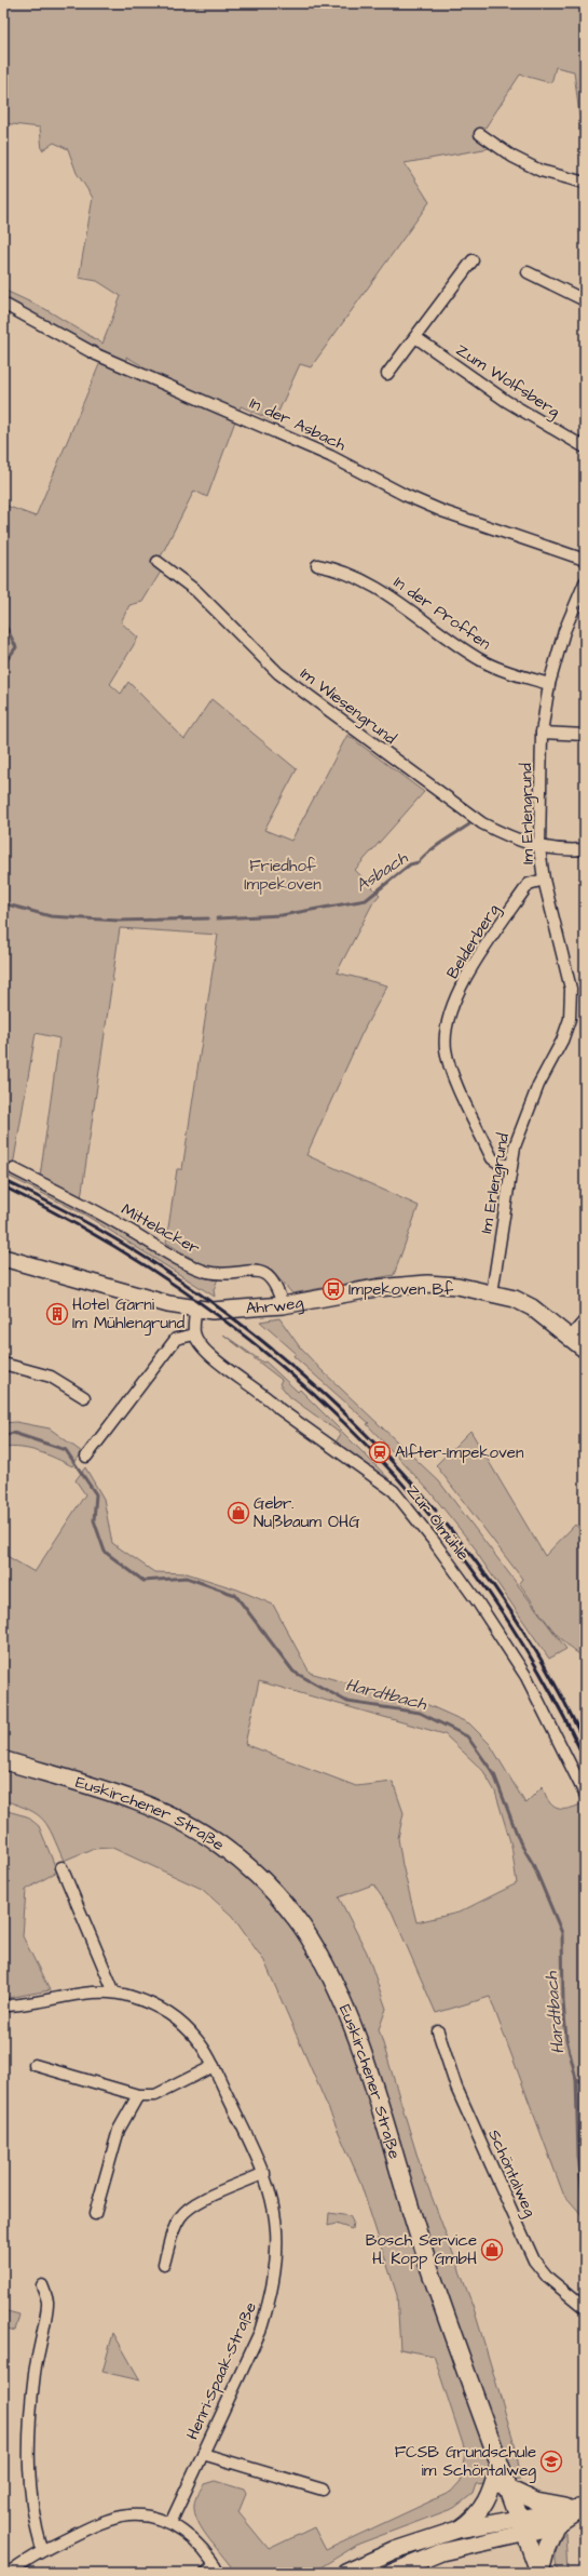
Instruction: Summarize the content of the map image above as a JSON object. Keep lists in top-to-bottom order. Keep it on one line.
{"streets":{"main road":["Euskirchener Straße"],"street":["Zum Wolfsberg","In der Asbach","In der Proffen","Im Wiesengrund","Im Erlengrund","Belderberg","Mittelacker","Ahrweg","Zur Ölmühle","Schöntalweg","Henri-Spaak-Straße"]},"crossings":[["In der Proffen","Im Erlengrund"],["Im Wiesengrund","Im Erlengrund"],["Im Erlengrund","Belderberg"],["Im Erlengrund","Ahrweg"],["Mittelacker","Ahrweg"]],"water":["Asbach","Hardtbach"],"parks":["Friedhof Impekoven"],"places":{"bus stop":["Impekoven Bf"],"building":["Hotel Garni Im Mühlengrund"],"station":["Alfter-Impekoven"],"shop":["Gebr. Nußbaum OHG","Bosch Service H. Kopp GmbH"],"school or university":["FCSB Grundschule im Schöntalweg"]}}
